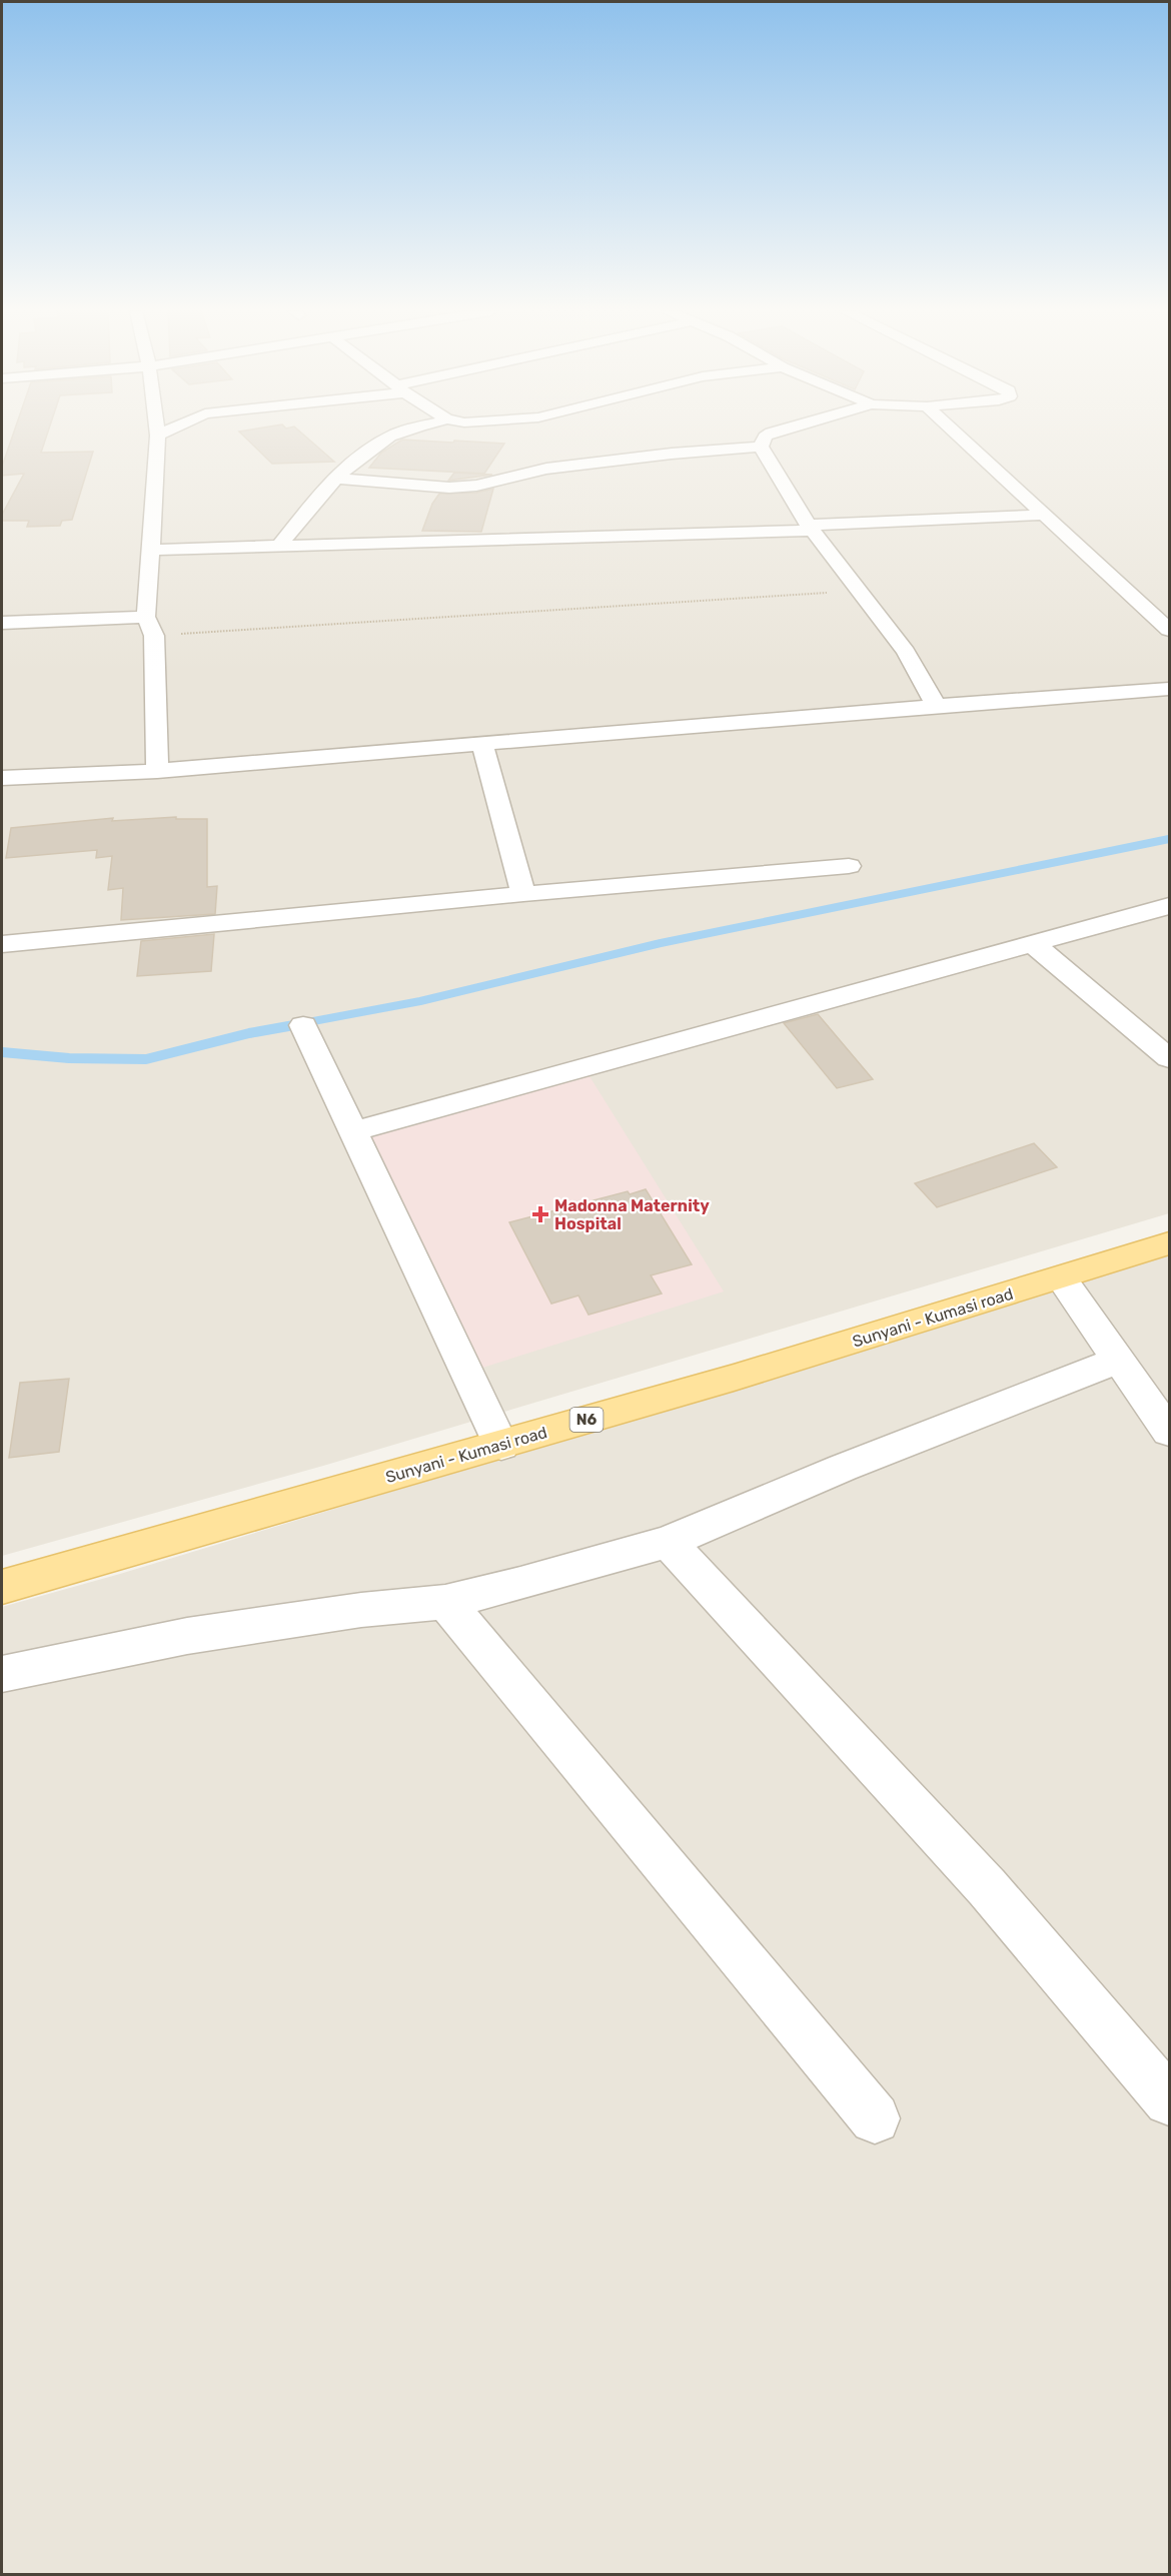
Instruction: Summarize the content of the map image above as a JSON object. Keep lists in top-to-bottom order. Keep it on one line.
{"streets":{"main road":["Sunyani - Kumasi road","N6"]},"places":{"health":["Madonna Maternity Hospital"]}}
